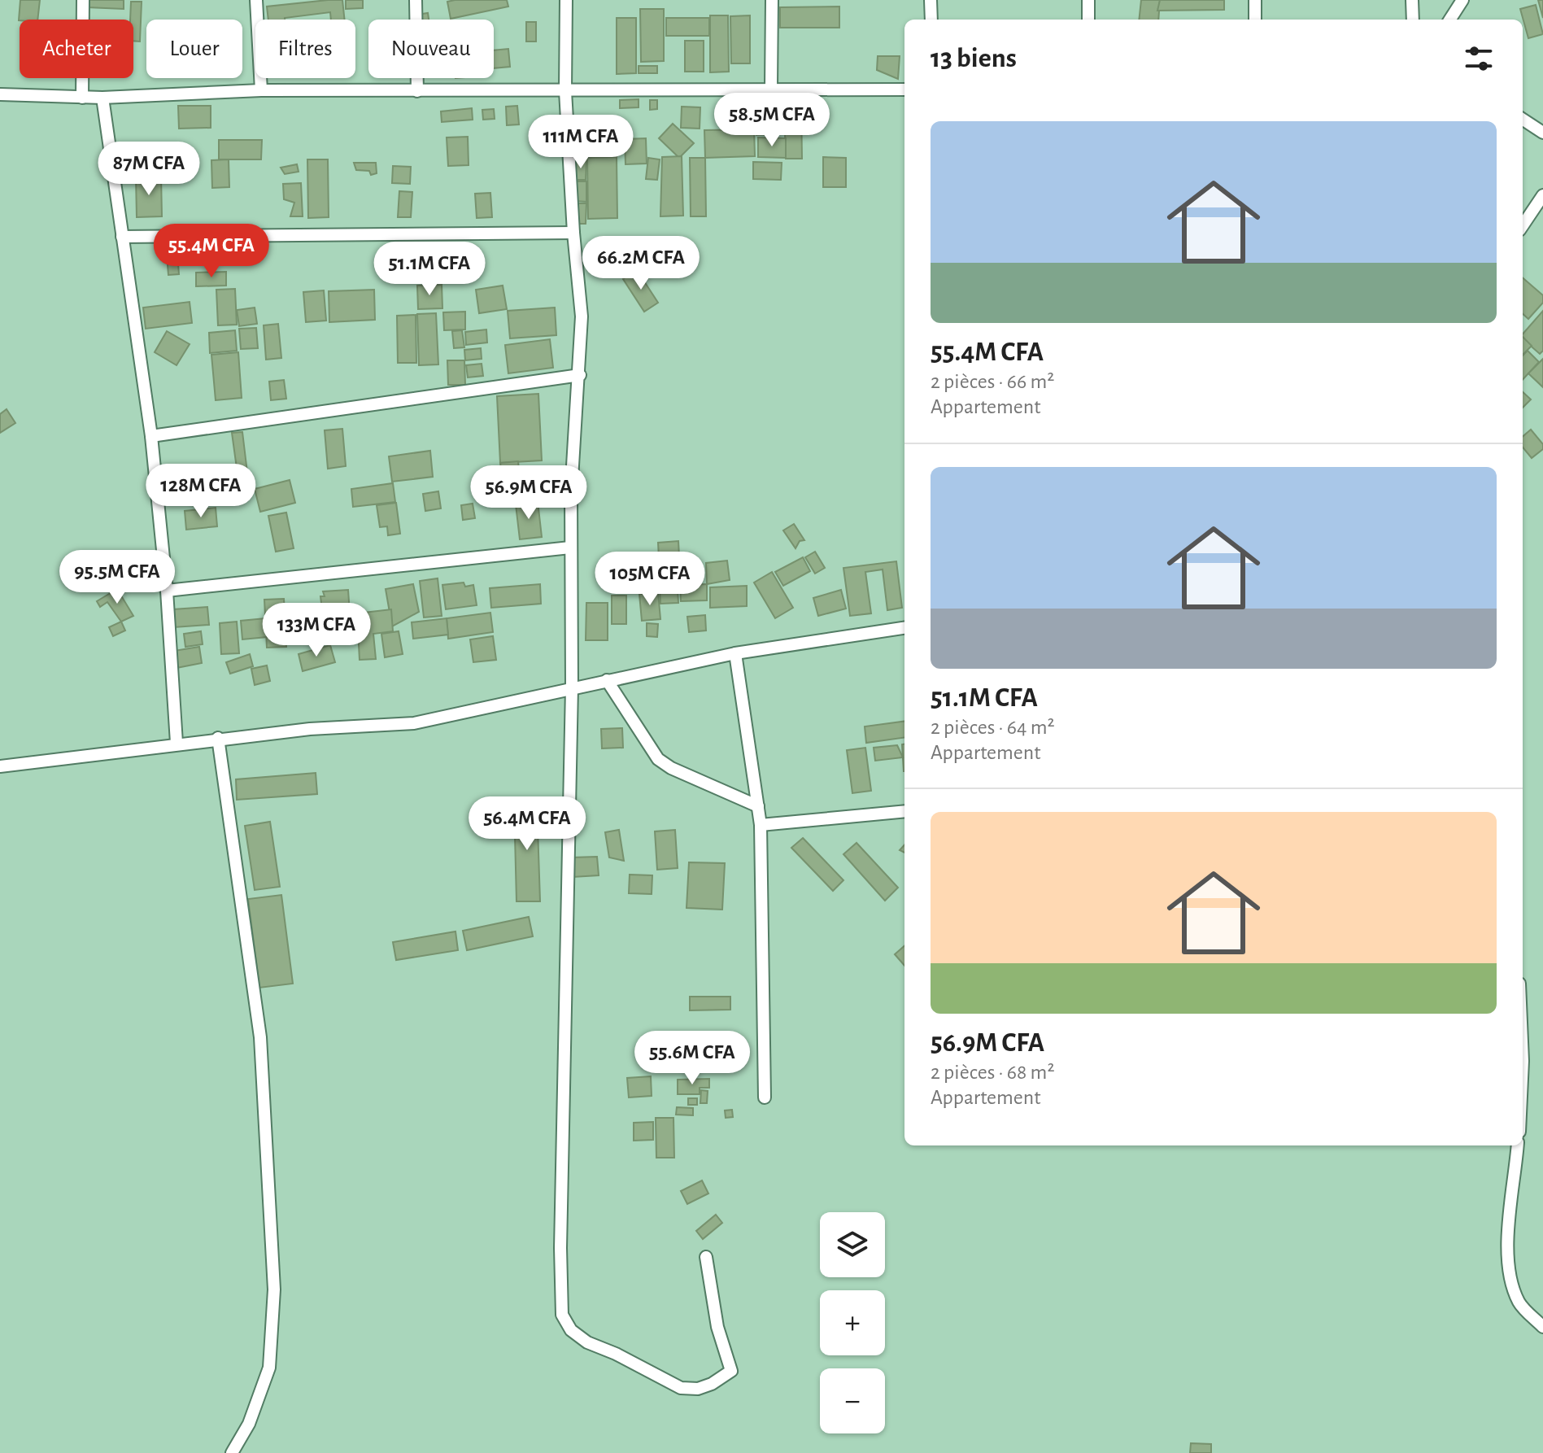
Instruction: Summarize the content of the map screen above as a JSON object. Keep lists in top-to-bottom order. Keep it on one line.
{"page":{"chip":["Acheter","Louer","Filtres","Nouveau"],"heading":"13 biens","price":["58.5M CFA","111M CFA","87M CFA","55.4M CFA","66.2M CFA","51.1M CFA","128M CFA","56.9M CFA","95.5M CFA","105M CFA","133M CFA","56.4M CFA","55.6M CFA"],"list":[{"name":"55.4M CFA","note":"2 pièces · 66 m² · Appartement"},{"name":"51.1M CFA","note":"2 pièces · 64 m² · Appartement"},{"name":"56.9M CFA","note":"2 pièces · 68 m² · Appartement"}],"map_buttons":["+","−"]}}
